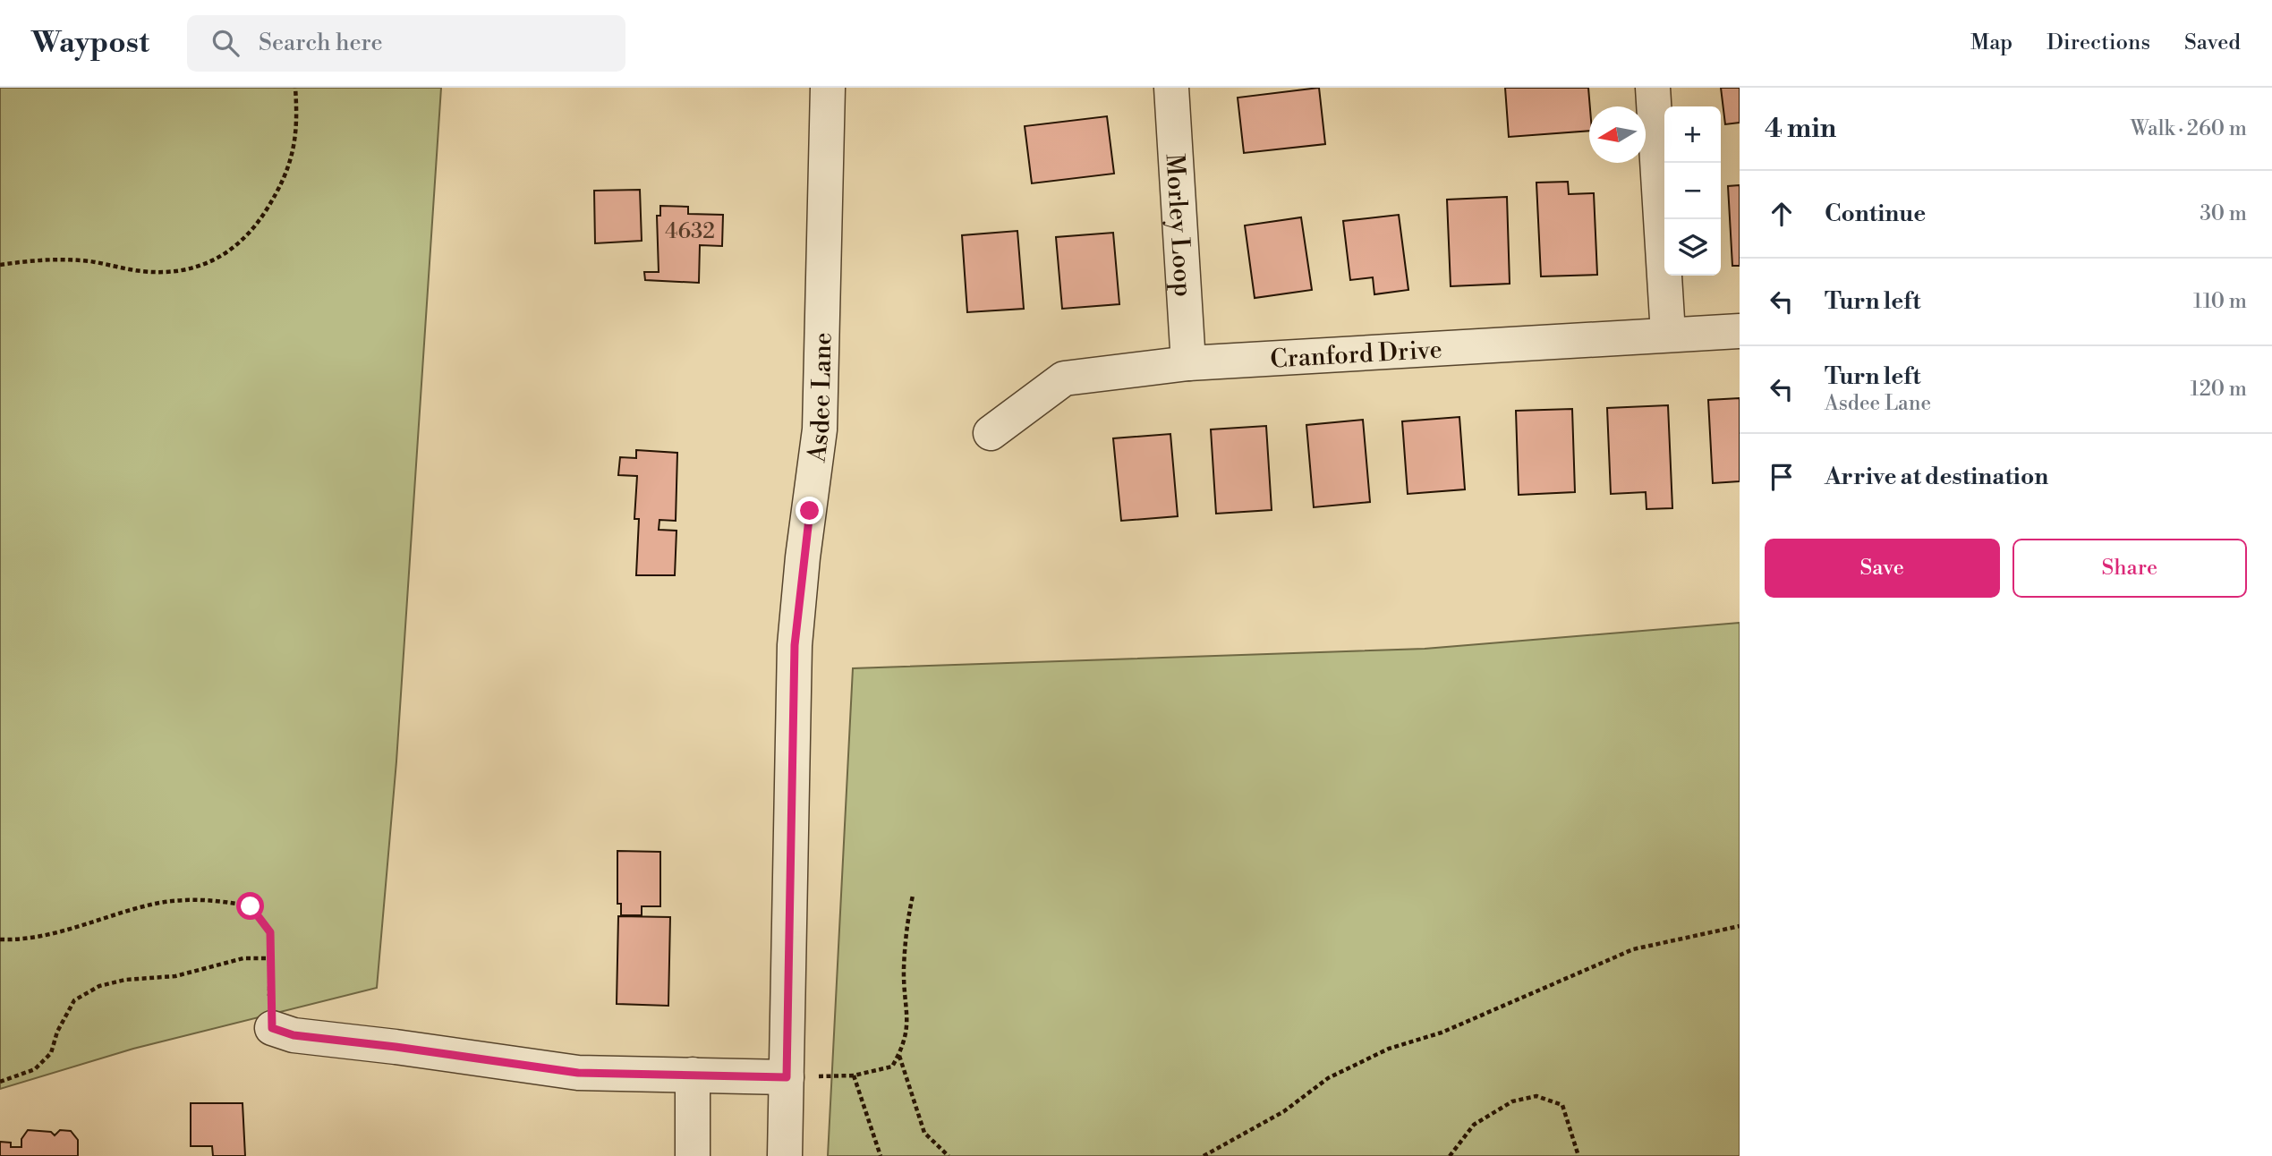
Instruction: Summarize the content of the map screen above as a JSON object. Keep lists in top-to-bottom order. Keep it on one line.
{"streets":{"street":["Morley Loop","Cranford Drive","Asdee Lane"]},"crossings":[["Morley Loop","Cranford Drive"]],"house_numbers":["4632"],"north":"left","page":{"header":"Waypost","search":"Search here","nav":["Map","Directions","Saved"],"heading":["4 min","Walk · 260 m"],"map_buttons":["+","−"],"list":[["Continue","30 m"],["Turn left","110 m"],["Turn left","Asdee Lane","120 m"],"Arrive at destination"],"buttons":["Save","Share"]}}
